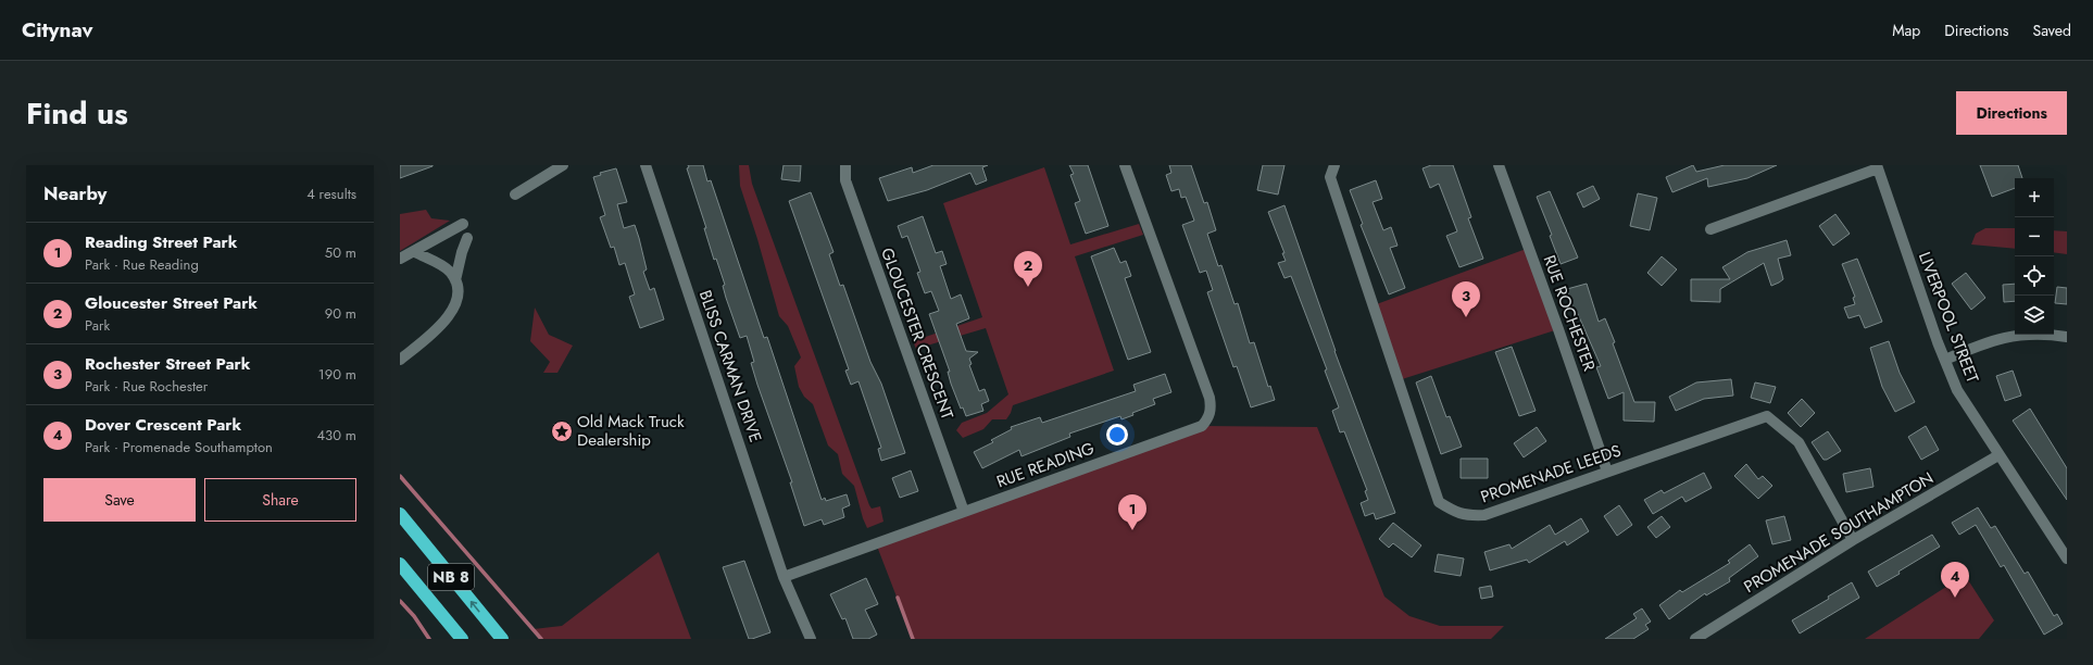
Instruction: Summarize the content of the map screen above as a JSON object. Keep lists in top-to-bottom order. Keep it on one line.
{"streets":{"highway":["NB 8"],"street":["RUE ROCHESTER","LIVERPOOL STREET","GLOUCESTER CRESCENT","BLISS CARMAN DRIVE","RUE READING","PROMENADE LEEDS","PROMENADE SOUTHAMPTON"]},"crossings":[["RUE ROCHESTER","PROMENADE LEEDS"],["LIVERPOOL STREET","PROMENADE SOUTHAMPTON"],["GLOUCESTER CRESCENT","RUE READING"],["BLISS CARMAN DRIVE","RUE READING"],["PROMENADE LEEDS","PROMENADE SOUTHAMPTON"]],"places":{"place":["Old Mack Truck Dealership"]},"page":{"header":"Citynav","nav":["Map","Directions","Saved"],"title":"Find us","buttons":["Directions",["Save","Share"]],"heading":["Nearby","4 results"],"map_buttons":["+","−"],"list":[{"mark":"1","name":"Reading Street Park","note":"Park · Rue Reading","value":"50 m"},{"mark":"2","name":"Gloucester Street Park","note":"Park","value":"90 m"},{"mark":"3","name":"Rochester Street Park","note":"Park · Rue Rochester","value":"190 m"},{"mark":"4","name":"Dover Crescent Park","note":"Park · Promenade Southampton","value":"430 m"}],"pins":["2","3","1","4"]}}
